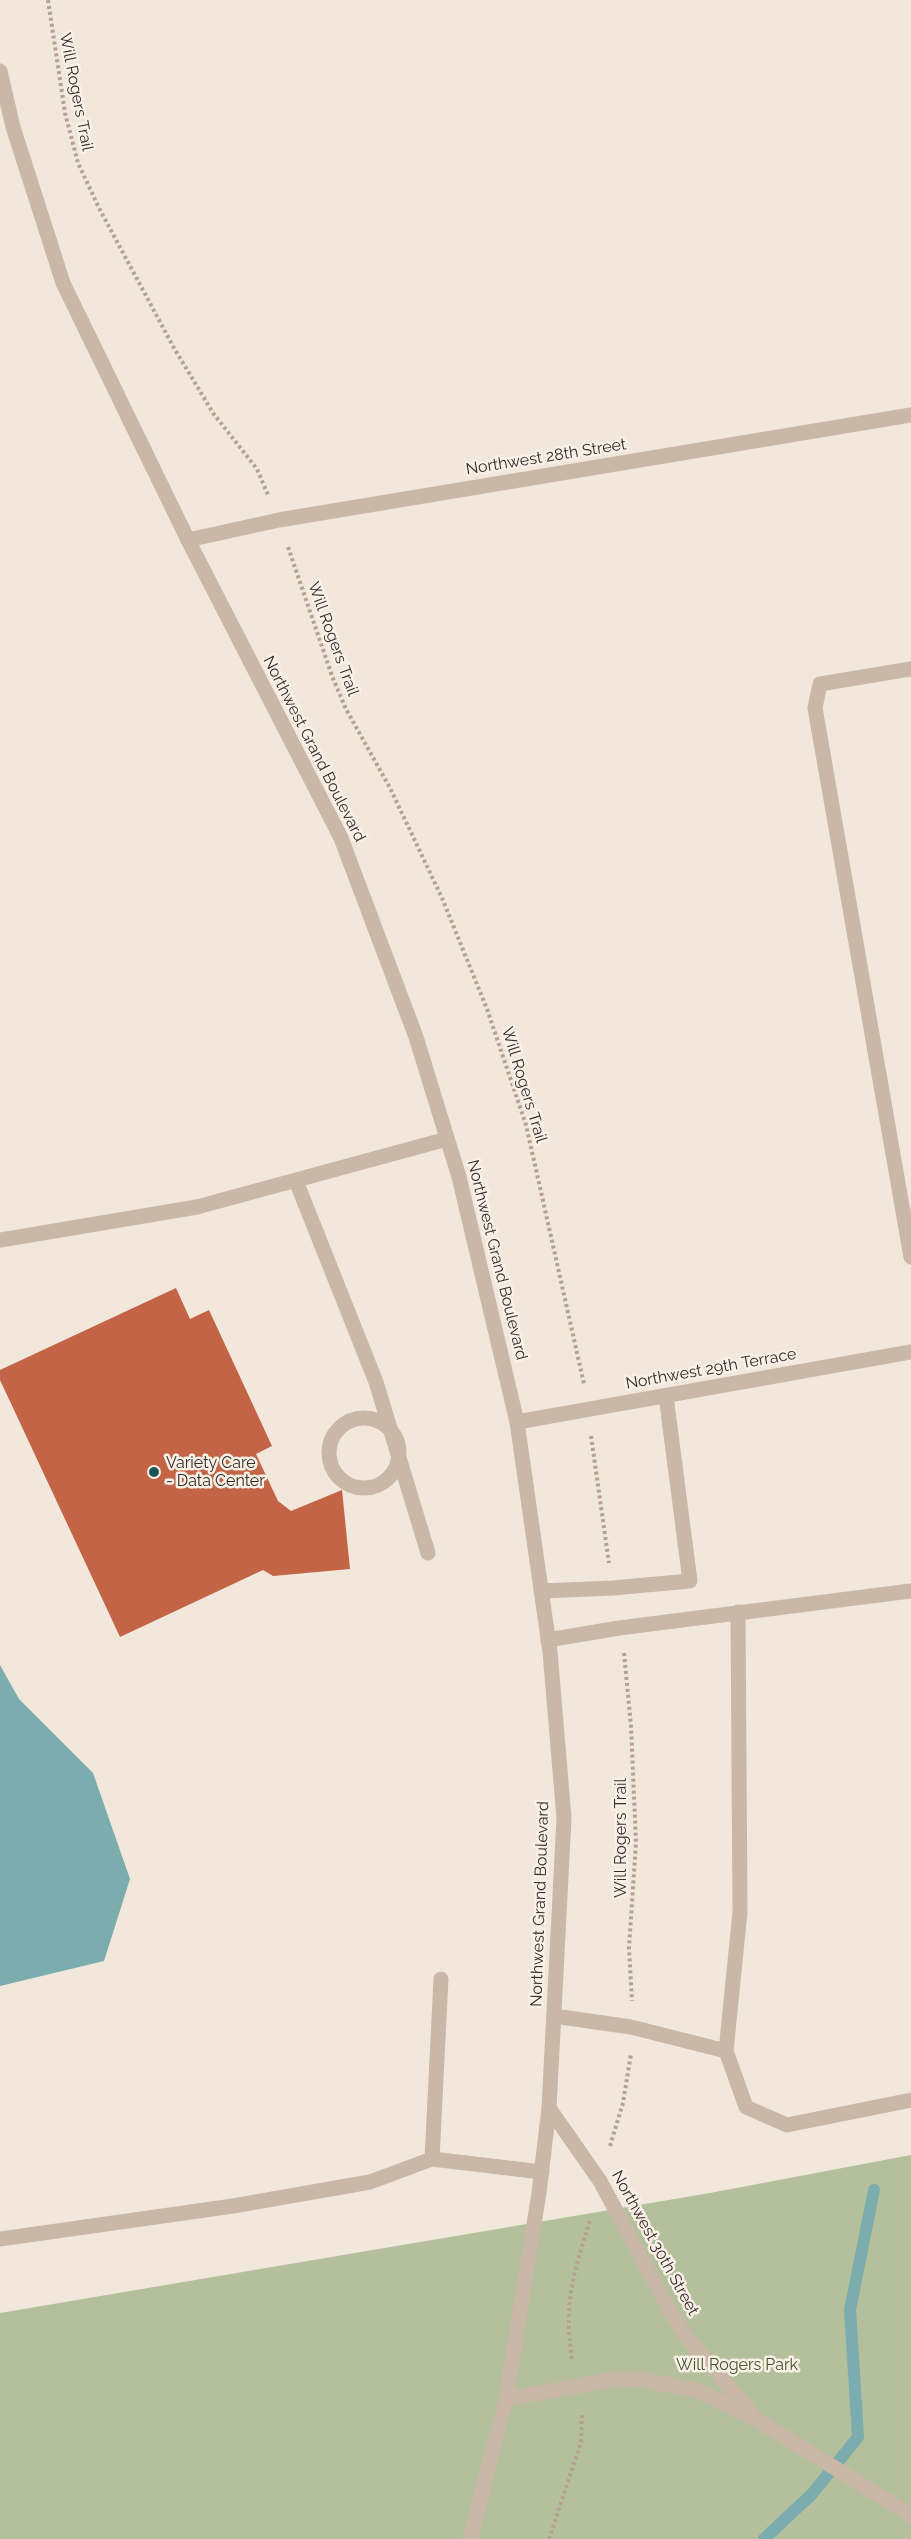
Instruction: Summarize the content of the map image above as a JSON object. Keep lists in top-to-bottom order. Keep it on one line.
{"streets":{"street":["Northwest 28th Street","Northwest Grand Boulevard","Northwest 29th Terrace","Northwest 30th Street"],"path":["Will Rogers Trail"]},"crossings":[["Will Rogers Trail","Northwest 28th Street"],["Northwest 28th Street","Northwest Grand Boulevard"],["Northwest Grand Boulevard","Northwest 29th Terrace"],["Northwest Grand Boulevard","Northwest 30th Street"]],"parks":["Will Rogers Park"],"places":["Variety Care - Data Center"]}
